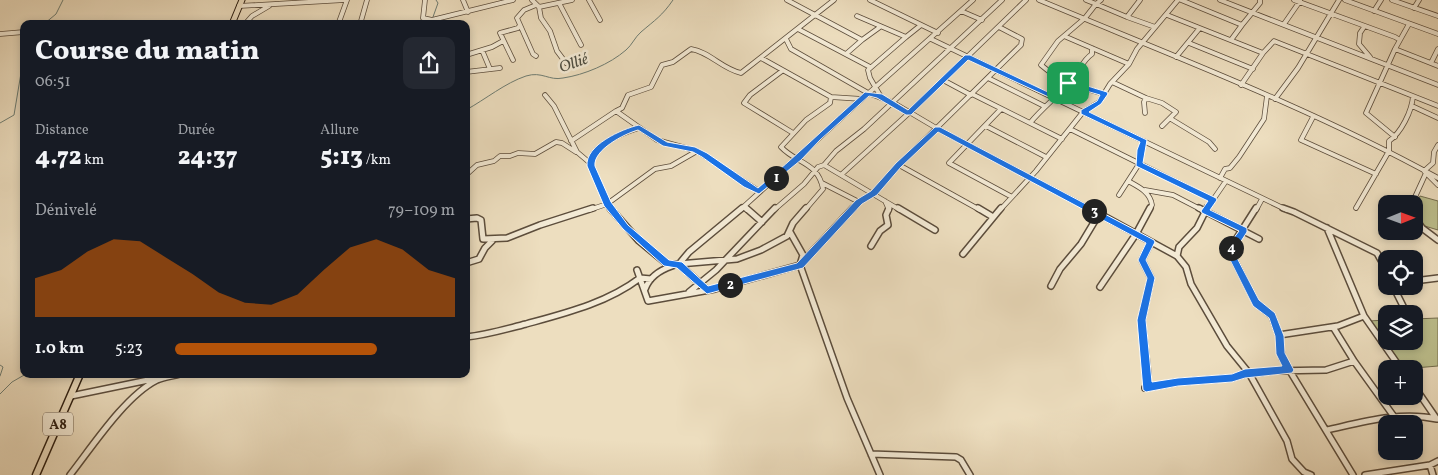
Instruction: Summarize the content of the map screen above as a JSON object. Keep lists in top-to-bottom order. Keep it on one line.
{"streets":{"main road":["A8"]},"water":["Ollié"],"north":"right","page":{"heading":["Course du matin","06:51"],"stats":[["Distance","4.72 km"],["Durée","24:37"],["Allure","5:13 /km"]],"pins":["1","3","4","2"],"chart":["Dénivelé","79–109 m"],"map_buttons":["+","−"],"list":[{"name":"1.0 km","note":"5:23"}]}}
